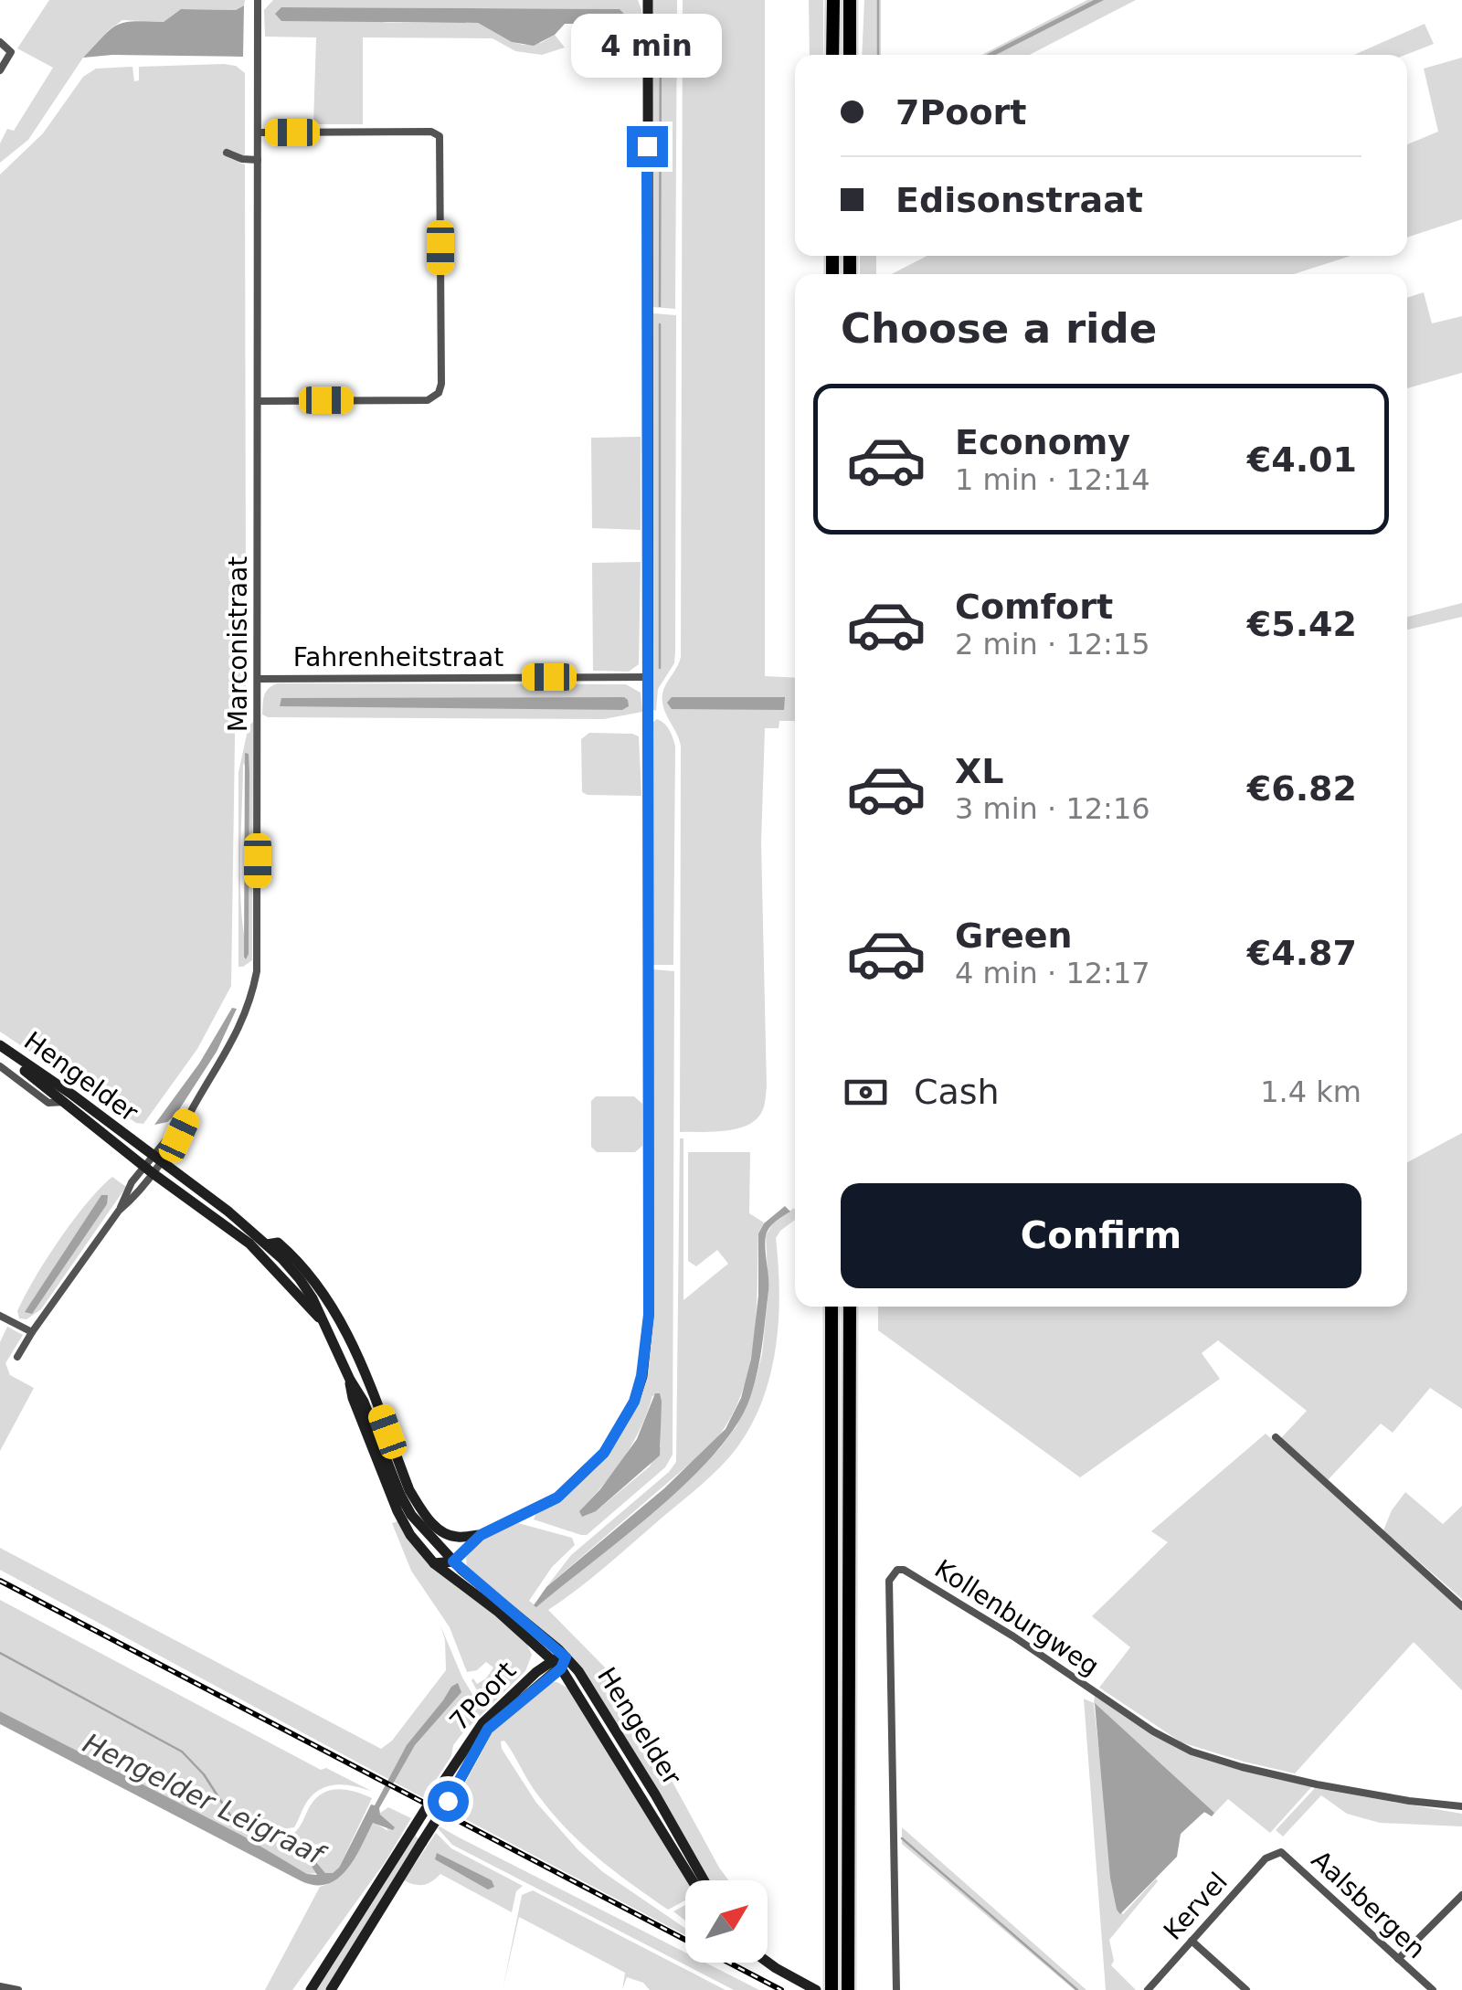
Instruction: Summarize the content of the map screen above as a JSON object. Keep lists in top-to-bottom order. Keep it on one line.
{"streets":{"street":["Marconistraat","Fahrenheitstraat","Hengelder","Kollenburgweg","7Poort","Aalsbergen","Kervel"]},"crossings":[["Marconistraat","Fahrenheitstraat"],["Marconistraat","Hengelder"],["Hengelder","7Poort"],["Aalsbergen","Kervel"]],"water":["Hengelder Leigraaf"],"north":"top right","page":{"bubble":"4 min","banner":["7Poort","Edisonstraat"],"heading":"Choose a ride","list":[{"name":"Economy","note":"1 min · 12:14","value":"€4.01"},{"name":"Comfort","note":"2 min · 12:15","value":"€5.42"},{"name":"XL","note":"3 min · 12:16","value":"€6.82"},{"name":"Green","note":"4 min · 12:17","value":"€4.87"}],"pay":["Cash","1.4 km"],"buttons":"Confirm"}}
